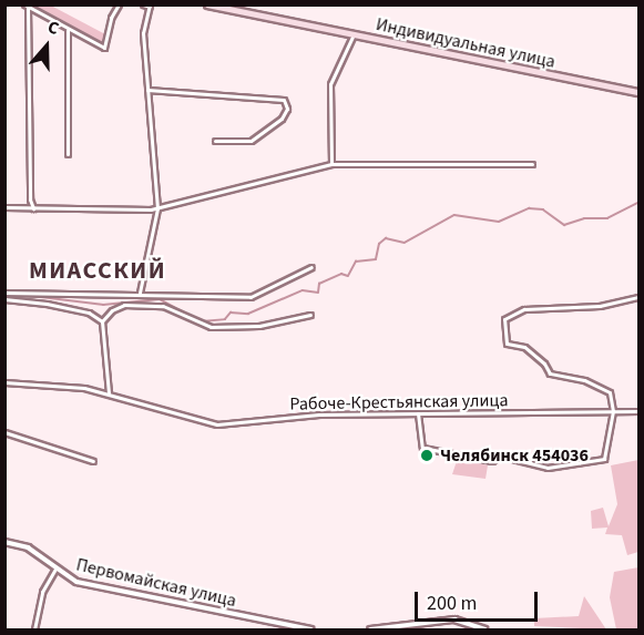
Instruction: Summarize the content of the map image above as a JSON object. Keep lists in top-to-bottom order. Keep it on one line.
{"streets":{"main road":["Индивидуальная улица"],"street":["Рабоче-Крестьянская улица","Первомайская улица"]},"districts":["МИАССКИЙ"],"places":["Челябинск 454036"],"scale_bar":"200 m","north":"top"}
